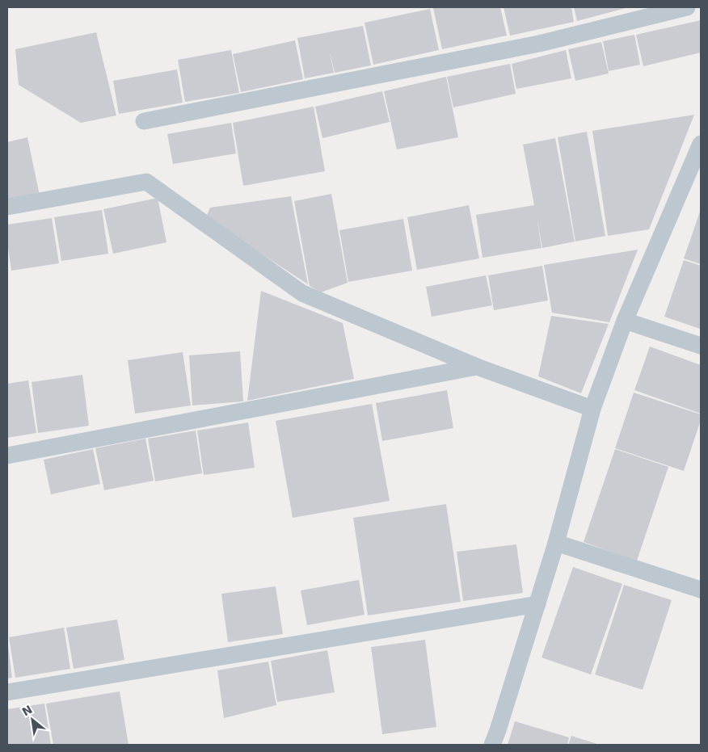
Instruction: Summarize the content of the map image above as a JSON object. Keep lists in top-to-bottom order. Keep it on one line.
{"north":"top left"}
